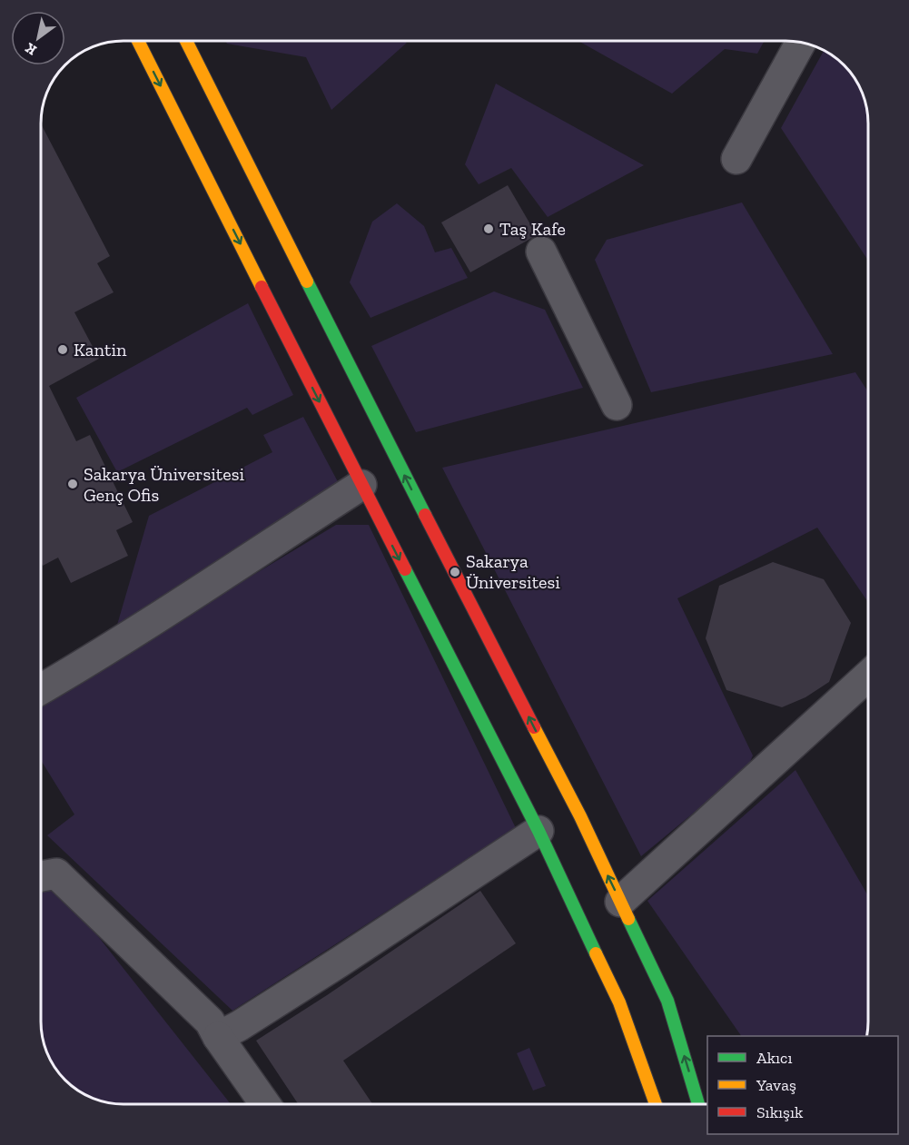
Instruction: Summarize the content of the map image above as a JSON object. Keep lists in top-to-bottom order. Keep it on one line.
{"places":["Taş Kafe","Kantin","Sakarya Üniversitesi Genç Ofis","Sakarya Üniversitesi"],"legend":["Akıcı","Yavaş","Sıkışık"],"north":"bottom left"}
